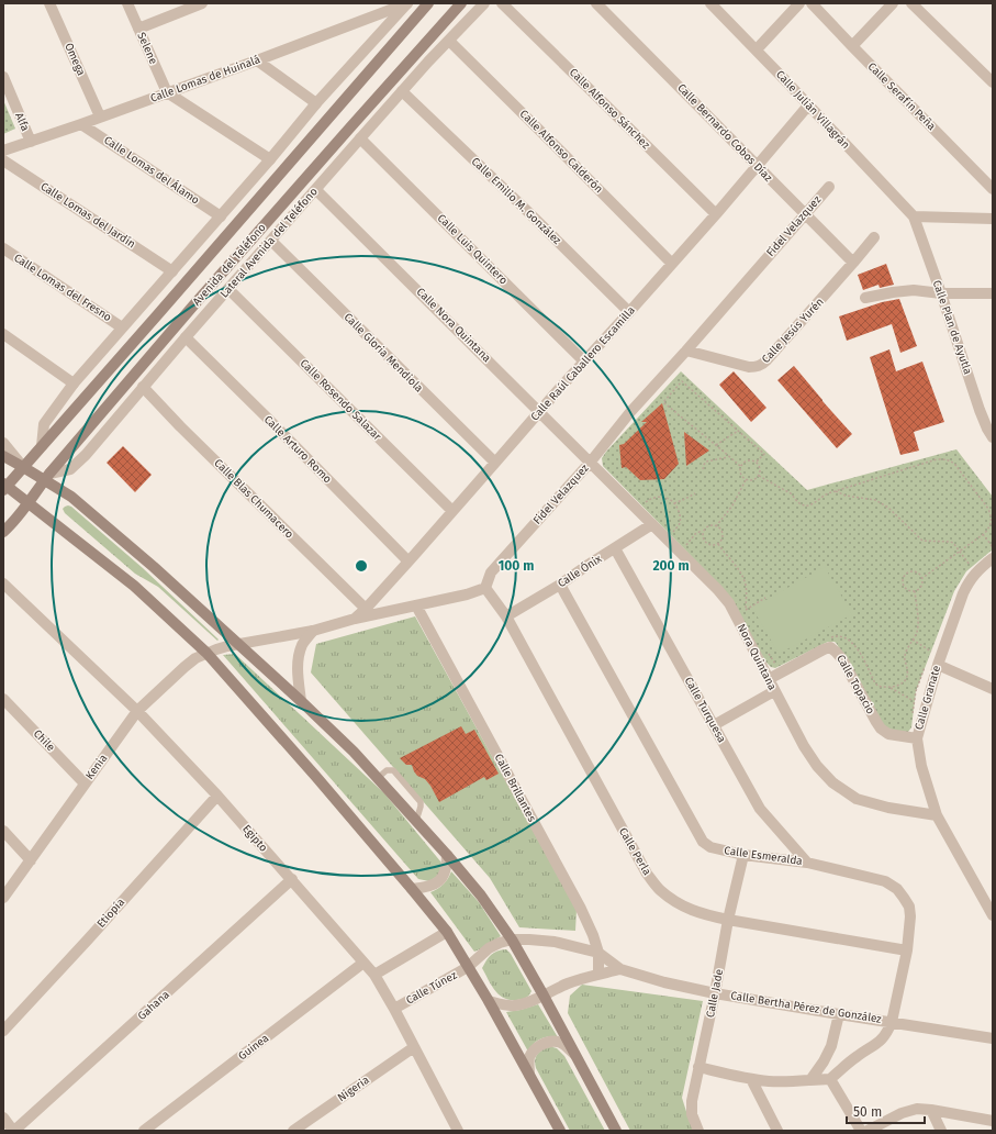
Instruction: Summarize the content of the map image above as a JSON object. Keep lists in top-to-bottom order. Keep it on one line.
{"streets":{"main road":["Avenida del Teléfono"],"street":["Selene","Omega","Calle Lomas de Huinalá","Calle Serafín Peña","Calle Alfonso Sánchez","Calle Julián Villagrán","Alfa","Calle Bernardo Cobos Díaz","Calle Alfonso Calderón","Calle Lomas del Álamo","Calle Emilio M. González","Calle Lomas del Jardín","Fidel Velazquez","Lateral Avenida del Teléfono","Calle Luis Quintero","Calle Lomas del Fresno","Calle Nora Quintana","Calle Plan de Ayutla","Calle Jesús Yurén","Calle Gloria Mendiola","Calle Raúl Caballero Escamilla","Calle Rosendo Salazar","Calle Arturo Romo","Calle Blas Chumacero","Calle Ónix","Nora Quintana","Calle Topacio","Calle Granate","Calle Turquesa","Chile","Kenia","Calle Brillantes","Egipto","Calle Perla","Calle Esmeralda","Etiopía","Calle Túnez","Calle Jade","Gahana","Calle Bertha Pérez de González","Guinea","Nigeria"]},"crossings":[["Selene","Calle Lomas de Huinalá"],["Omega","Calle Lomas de Huinalá"],["Calle Lomas de Huinalá","Alfa"],["Calle Lomas de Huinalá","Calle Lomas del Álamo"],["Calle Alfonso Sánchez","Calle Raúl Caballero Escamilla"],["Calle Julián Villagrán","Calle Plan de Ayutla"],["Calle Julián Villagrán","Calle Raúl Caballero Escamilla"],["Calle Bernardo Cobos Díaz","Fidel Velazquez"],["Calle Bernardo Cobos Díaz","Calle Jesús Yurén"],["Calle Bernardo Cobos Díaz","Calle Raúl Caballero Escamilla"],["Calle Alfonso Calderón","Lateral Avenida del Teléfono"],["Calle Alfonso Calderón","Calle Raúl Caballero Escamilla"],["Calle Emilio M. González","Lateral Avenida del Teléfono"],["Calle Emilio M. González","Calle Raúl Caballero Escamilla"],["Fidel Velazquez","Calle Nora Quintana"],["Fidel Velazquez","Calle Jesús Yurén"],["Fidel Velazquez","Nora Quintana"],["Fidel Velazquez","Calle Perla"],["Lateral Avenida del Teléfono","Calle Luis Quintero"],["Lateral Avenida del Teléfono","Avenida del Teléfono"],["Lateral Avenida del Teléfono","Calle Nora Quintana"],["Lateral Avenida del Teléfono","Calle Gloria Mendiola"],["Lateral Avenida del Teléfono","Calle Rosendo Salazar"],["Lateral Avenida del Teléfono","Calle Arturo Romo"],["Lateral Avenida del Teléfono","Calle Blas Chumacero"],["Calle Luis Quintero","Calle Raúl Caballero Escamilla"],["Calle Nora Quintana","Calle Raúl Caballero Escamilla"],["Calle Nora Quintana","Nora Quintana"],["Calle Gloria Mendiola","Calle Raúl Caballero Escamilla"],["Calle Raúl Caballero Escamilla","Calle Rosendo Salazar"],["Calle Raúl Caballero Escamilla","Calle Arturo Romo"],["Calle Raúl Caballero Escamilla","Calle Blas Chumacero"],["Calle Ónix","Nora Quintana"],["Calle Ónix","Calle Turquesa"],["Calle Ónix","Calle Perla"],["Calle Ónix","Calle Esmeralda"],["Nora Quintana","Calle Topacio"],["Nora Quintana","Calle Granate"],["Calle Topacio","Calle Granate"],["Calle Turquesa","Calle Esmeralda"],["Chile","Kenia"],["Kenia","Egipto"],["Calle Brillantes","Calle Bertha Pérez de González"],["Egipto","Etiopía"],["Egipto","Calle Túnez"],["Egipto","Gahana"],["Egipto","Guinea"],["Egipto","Nigeria"],["Calle Perla","Calle Esmeralda"],["Calle Perla","Calle Jade"],["Calle Esmeralda","Calle Jade"],["Calle Esmeralda","Calle Bertha Pérez de González"],["Calle Túnez","Calle Bertha Pérez de González"],["Calle Jade","Calle Bertha Pérez de González"]],"scale_bar":"50 m","rings":["100 m","200 m"]}
